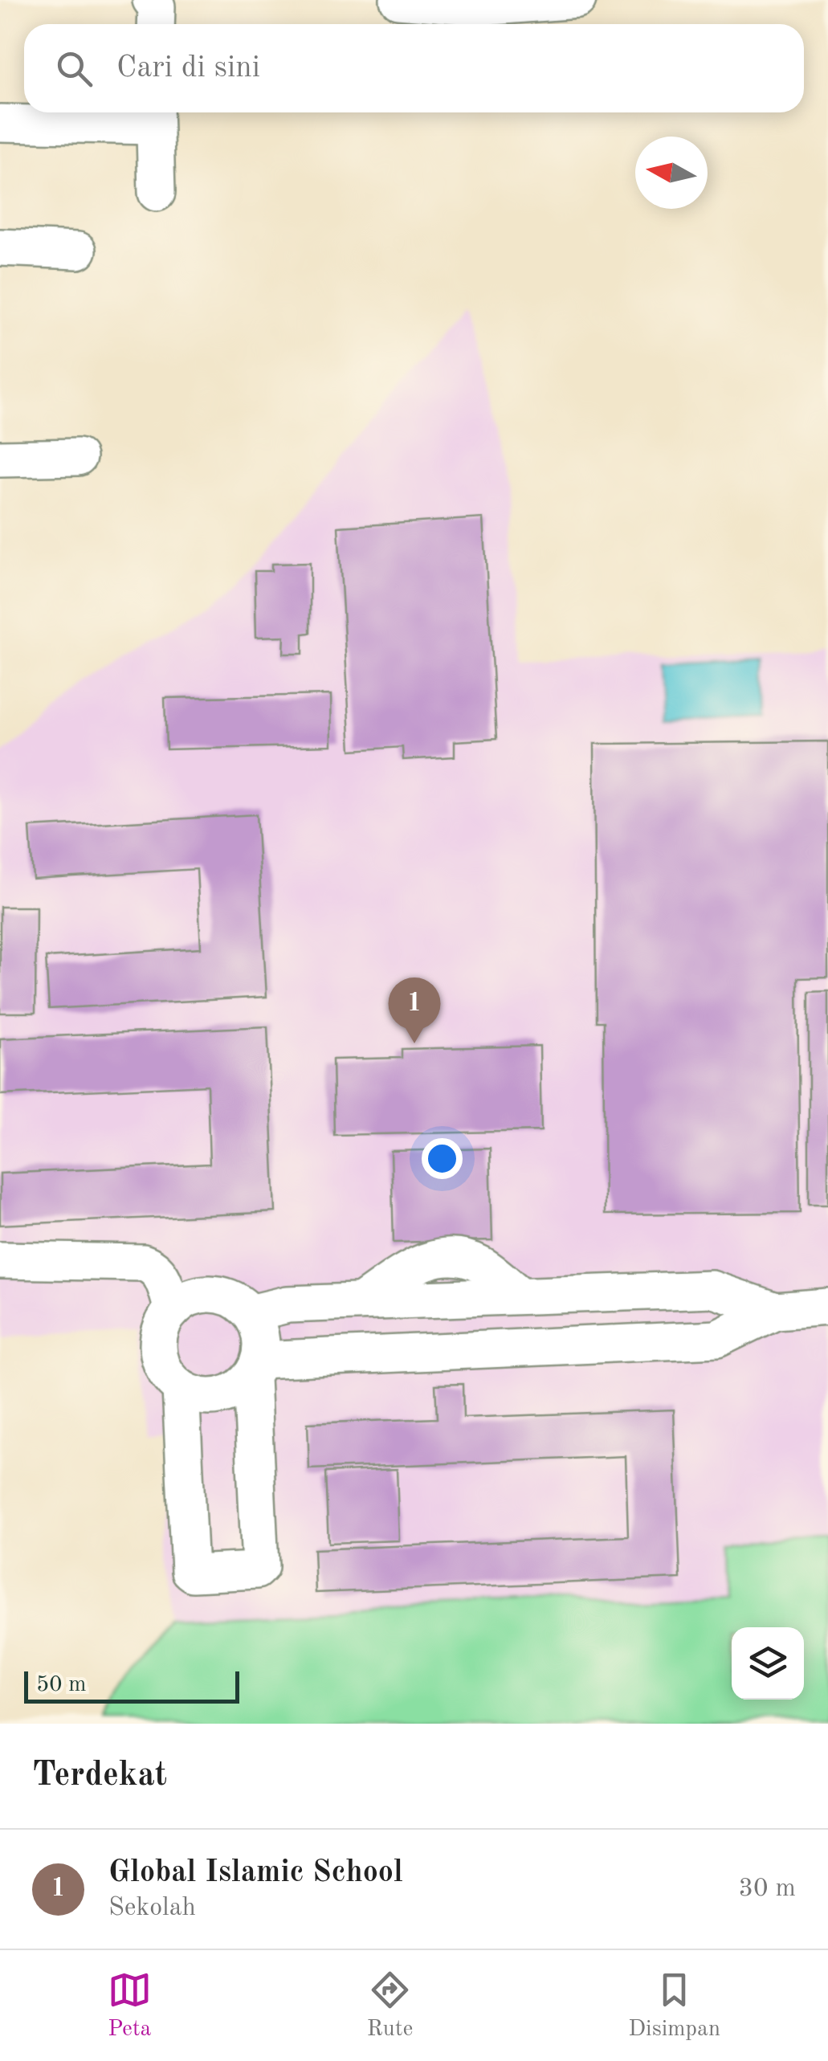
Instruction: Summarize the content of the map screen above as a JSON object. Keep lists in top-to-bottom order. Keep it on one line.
{"scale_bar":"50 m","north":"left","page":{"search":"Cari di sini","pins":"1","scale":"50 m","heading":"Terdekat","list":[{"mark":"1","name":"Global Islamic School","note":"Sekolah","value":"30 m"}],"nav":["Peta","Rute","Disimpan"]}}
